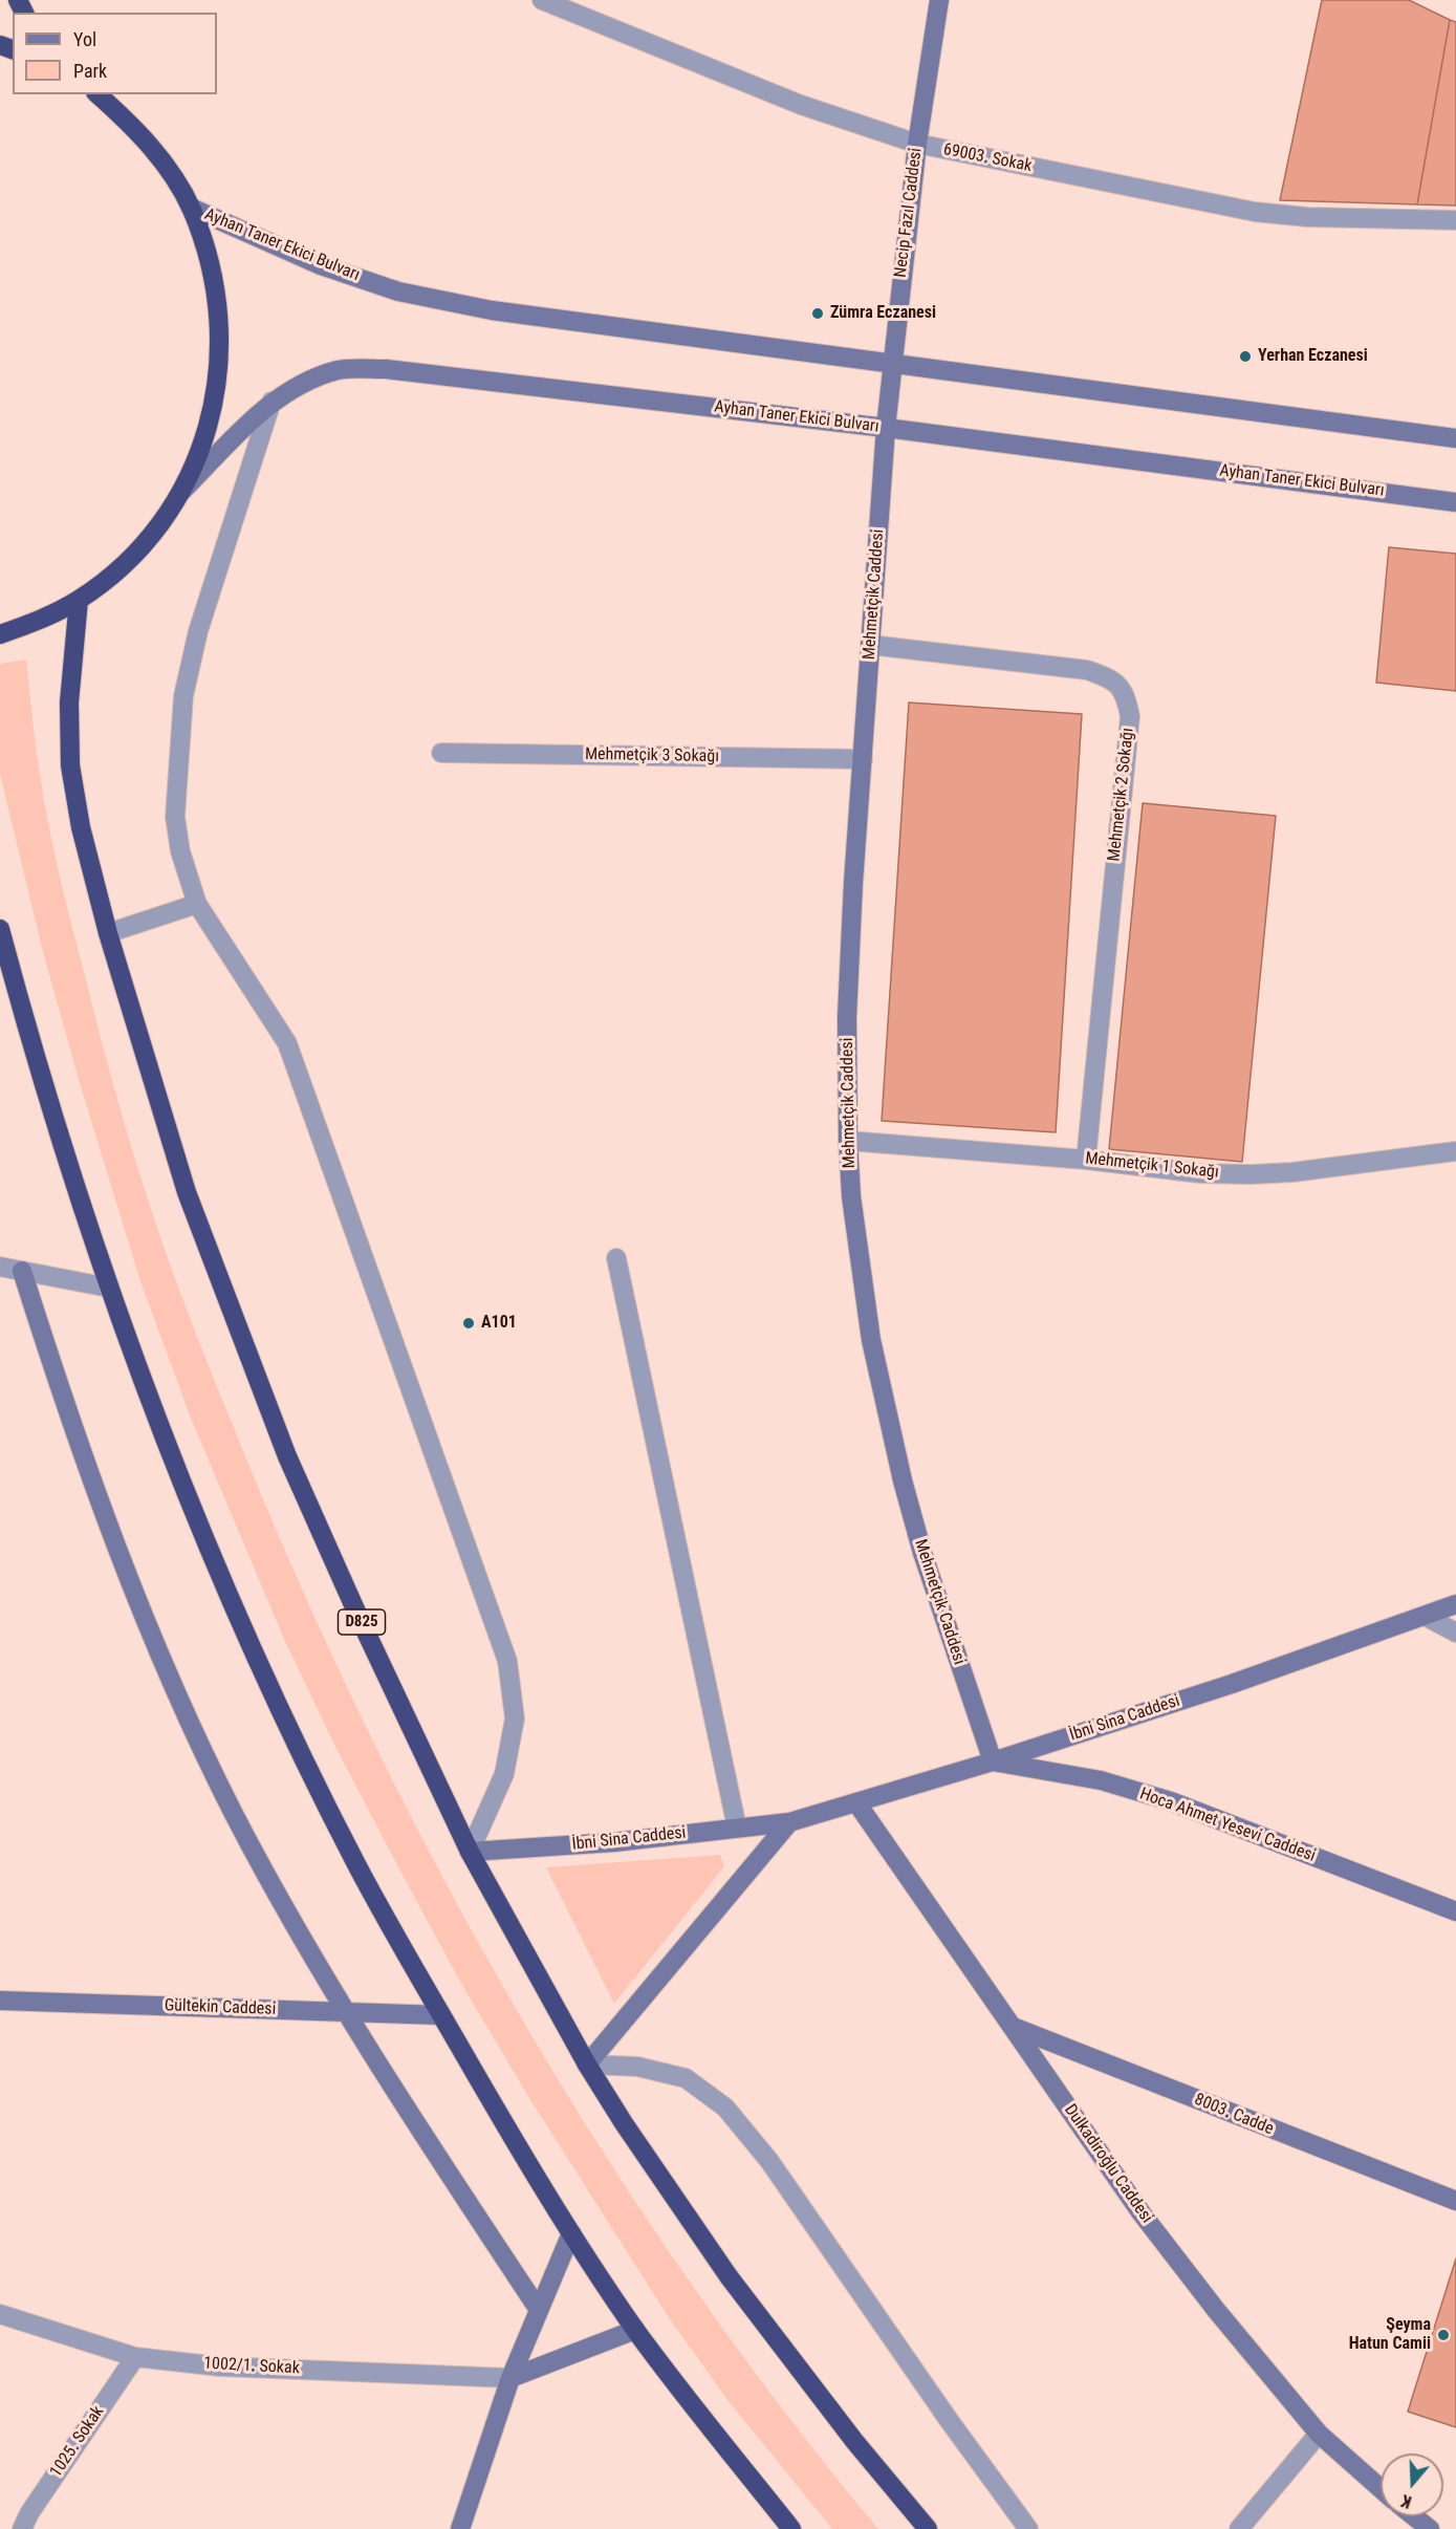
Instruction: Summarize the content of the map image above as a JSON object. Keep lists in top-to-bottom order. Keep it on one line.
{"streets":{"highway":["D825"],"street":["69003. Sokak","Necip Fazıl Caddesi","Ayhan Taner Ekici Bulvarı","Mehmetçik Caddesi","Mehmetçik 3 Sokağı","Mehmetçik 2 Sokağı","Mehmetçik 1 Sokağı","İbni Sina Caddesi","Hoca Ahmet Yesevi Caddesi","Gültekin Caddesi","8003. Cadde","Dulkadiroğlu Caddesi","1002/1. Sokak","1025. Sokak"]},"crossings":[["69003. Sokak","Necip Fazıl Caddesi"],["Necip Fazıl Caddesi","Ayhan Taner Ekici Bulvarı"],["Necip Fazıl Caddesi","Mehmetçik Caddesi"],["Ayhan Taner Ekici Bulvarı","Mehmetçik Caddesi"],["Mehmetçik Caddesi","Mehmetçik 3 Sokağı"],["Mehmetçik Caddesi","Mehmetçik 2 Sokağı"],["Mehmetçik Caddesi","Mehmetçik 1 Sokağı"],["Mehmetçik Caddesi","İbni Sina Caddesi"],["Mehmetçik Caddesi","Hoca Ahmet Yesevi Caddesi"],["Mehmetçik 2 Sokağı","Mehmetçik 1 Sokağı"],["D825","İbni Sina Caddesi"],["İbni Sina Caddesi","Hoca Ahmet Yesevi Caddesi"],["İbni Sina Caddesi","Dulkadiroğlu Caddesi"],["8003. Cadde","Dulkadiroğlu Caddesi"],["1002/1. Sokak","1025. Sokak"]],"places":["Zümra Eczanesi","Yerhan Eczanesi","A101","Şeyma Hatun Camii"],"legend":["Yol","Park"],"north":"bottom"}
